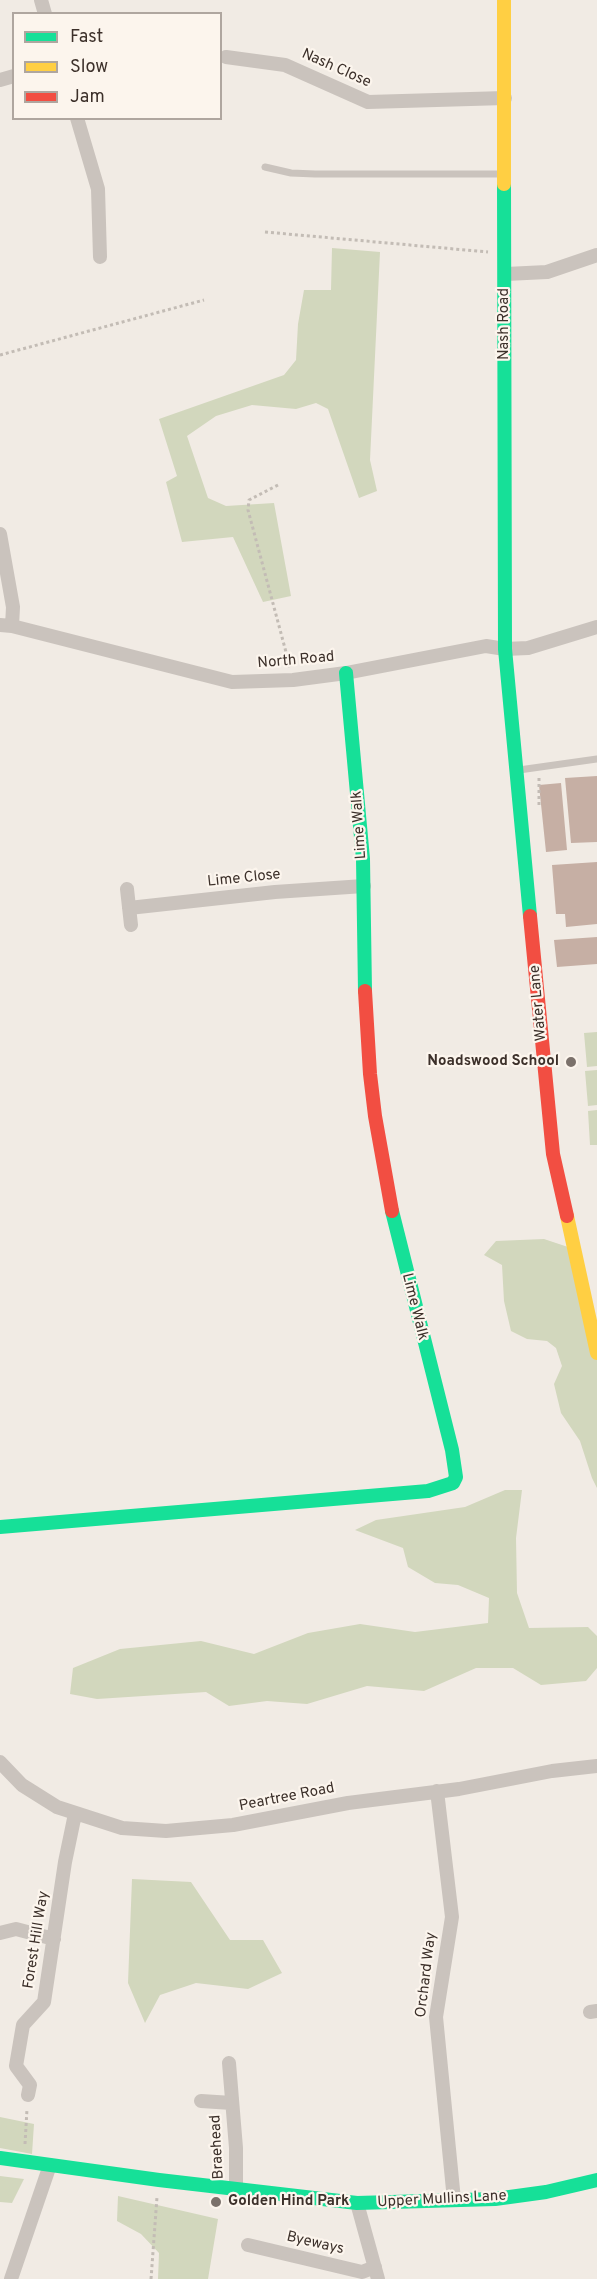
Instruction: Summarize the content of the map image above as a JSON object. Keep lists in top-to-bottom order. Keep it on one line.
{"streets":{"street":["Nash Close","Nash Road","North Road","Lime Walk","Lime Close","Water Lane","Peartree Road","Forest Hill Way","Orchard Way","Braehead","Upper Mullins Lane","Byeways"]},"crossings":[["Nash Close","Nash Road"],["Nash Road","North Road"],["Nash Road","Water Lane"],["North Road","Lime Walk"],["North Road","Water Lane"],["Lime Walk","Lime Close"],["Peartree Road","Forest Hill Way"],["Peartree Road","Orchard Way"],["Orchard Way","Upper Mullins Lane"],["Braehead","Upper Mullins Lane"]],"places":["Noadswood School","Golden Hind Park"],"legend":["Fast","Slow","Jam"]}
